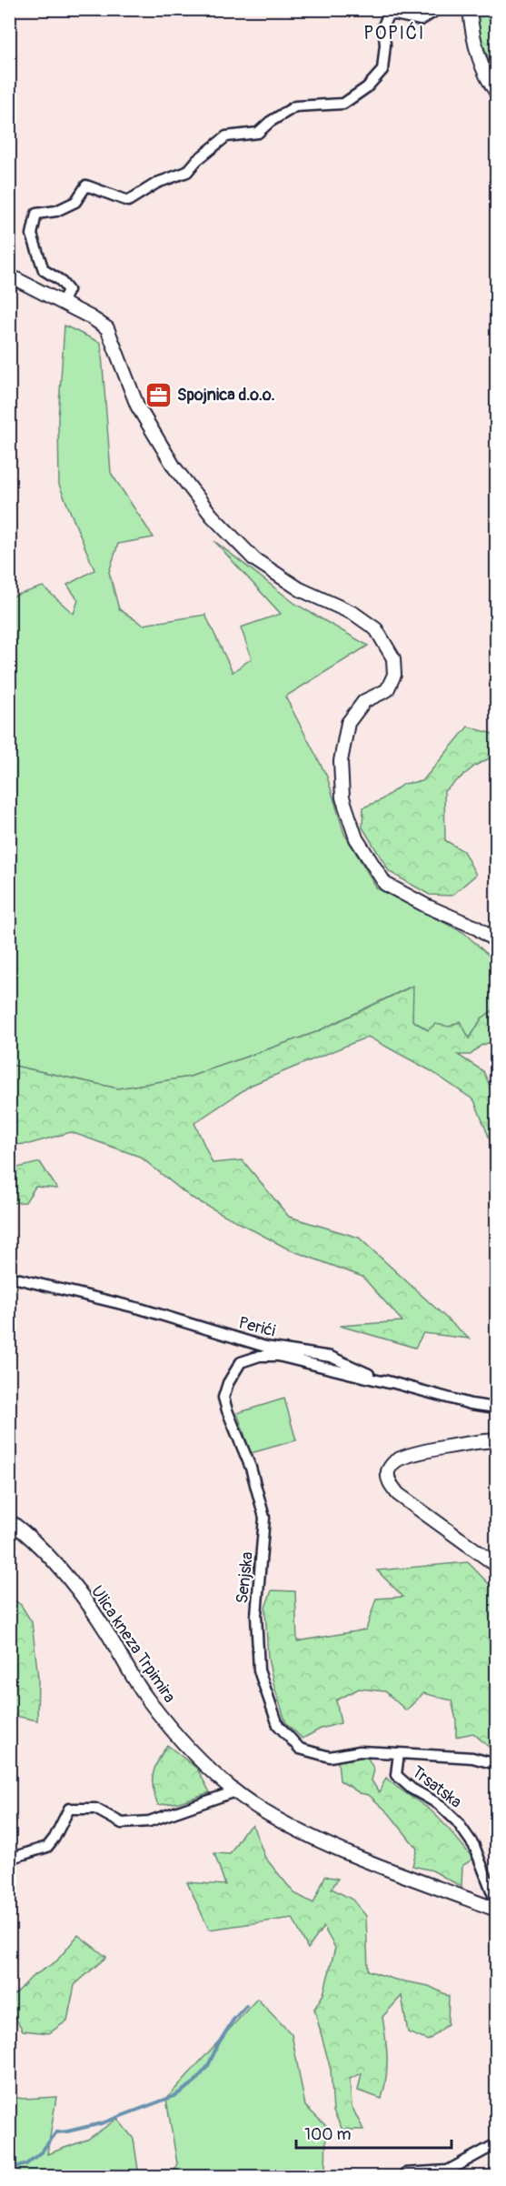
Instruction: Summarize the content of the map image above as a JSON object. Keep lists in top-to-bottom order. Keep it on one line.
{"streets":{"street":["Perići","Senjska","Ulica kneza Trpimira","Trsatska"]},"crossings":[["Perići","Senjska"],["Senjska","Trsatska"]],"districts":["POPIĆI"],"places":{"office":["Spojnica d.o.o."]},"scale_bar":"100 m"}
